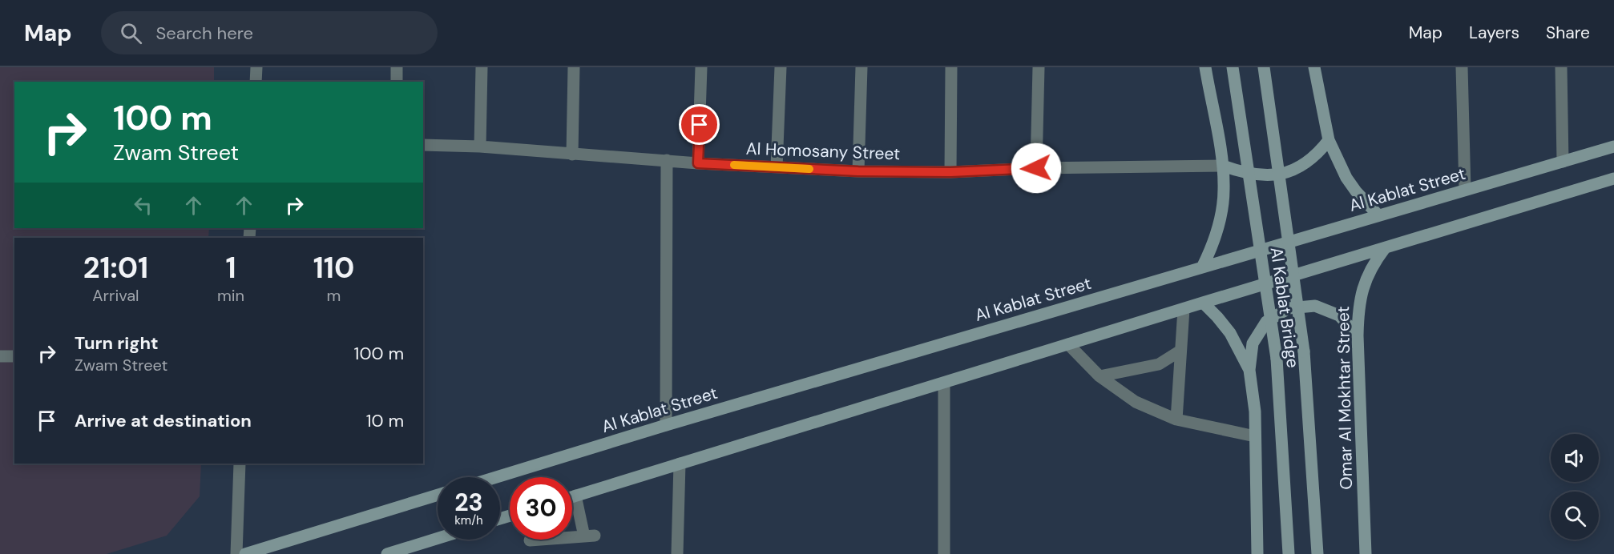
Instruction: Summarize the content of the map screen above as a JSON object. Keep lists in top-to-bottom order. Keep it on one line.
{"streets":{"main road":["Al Kablat Street","Al Kablat Bridge","Omar Al Mokhtar Street"],"street":["Al Homosany Street"]},"page":{"header":"Map","search":"Search here","nav":["Map","Layers","Share"],"turn":["100 m","Zwam Street"],"eta":["21:01","Arrival","1","min","110","m"],"list":[{"name":"Turn right","note":"Zwam Street","value":"100 m"},{"name":"Arrive at destination","value":"10 m"}],"speed":"23 km/h","limit":"30"}}
